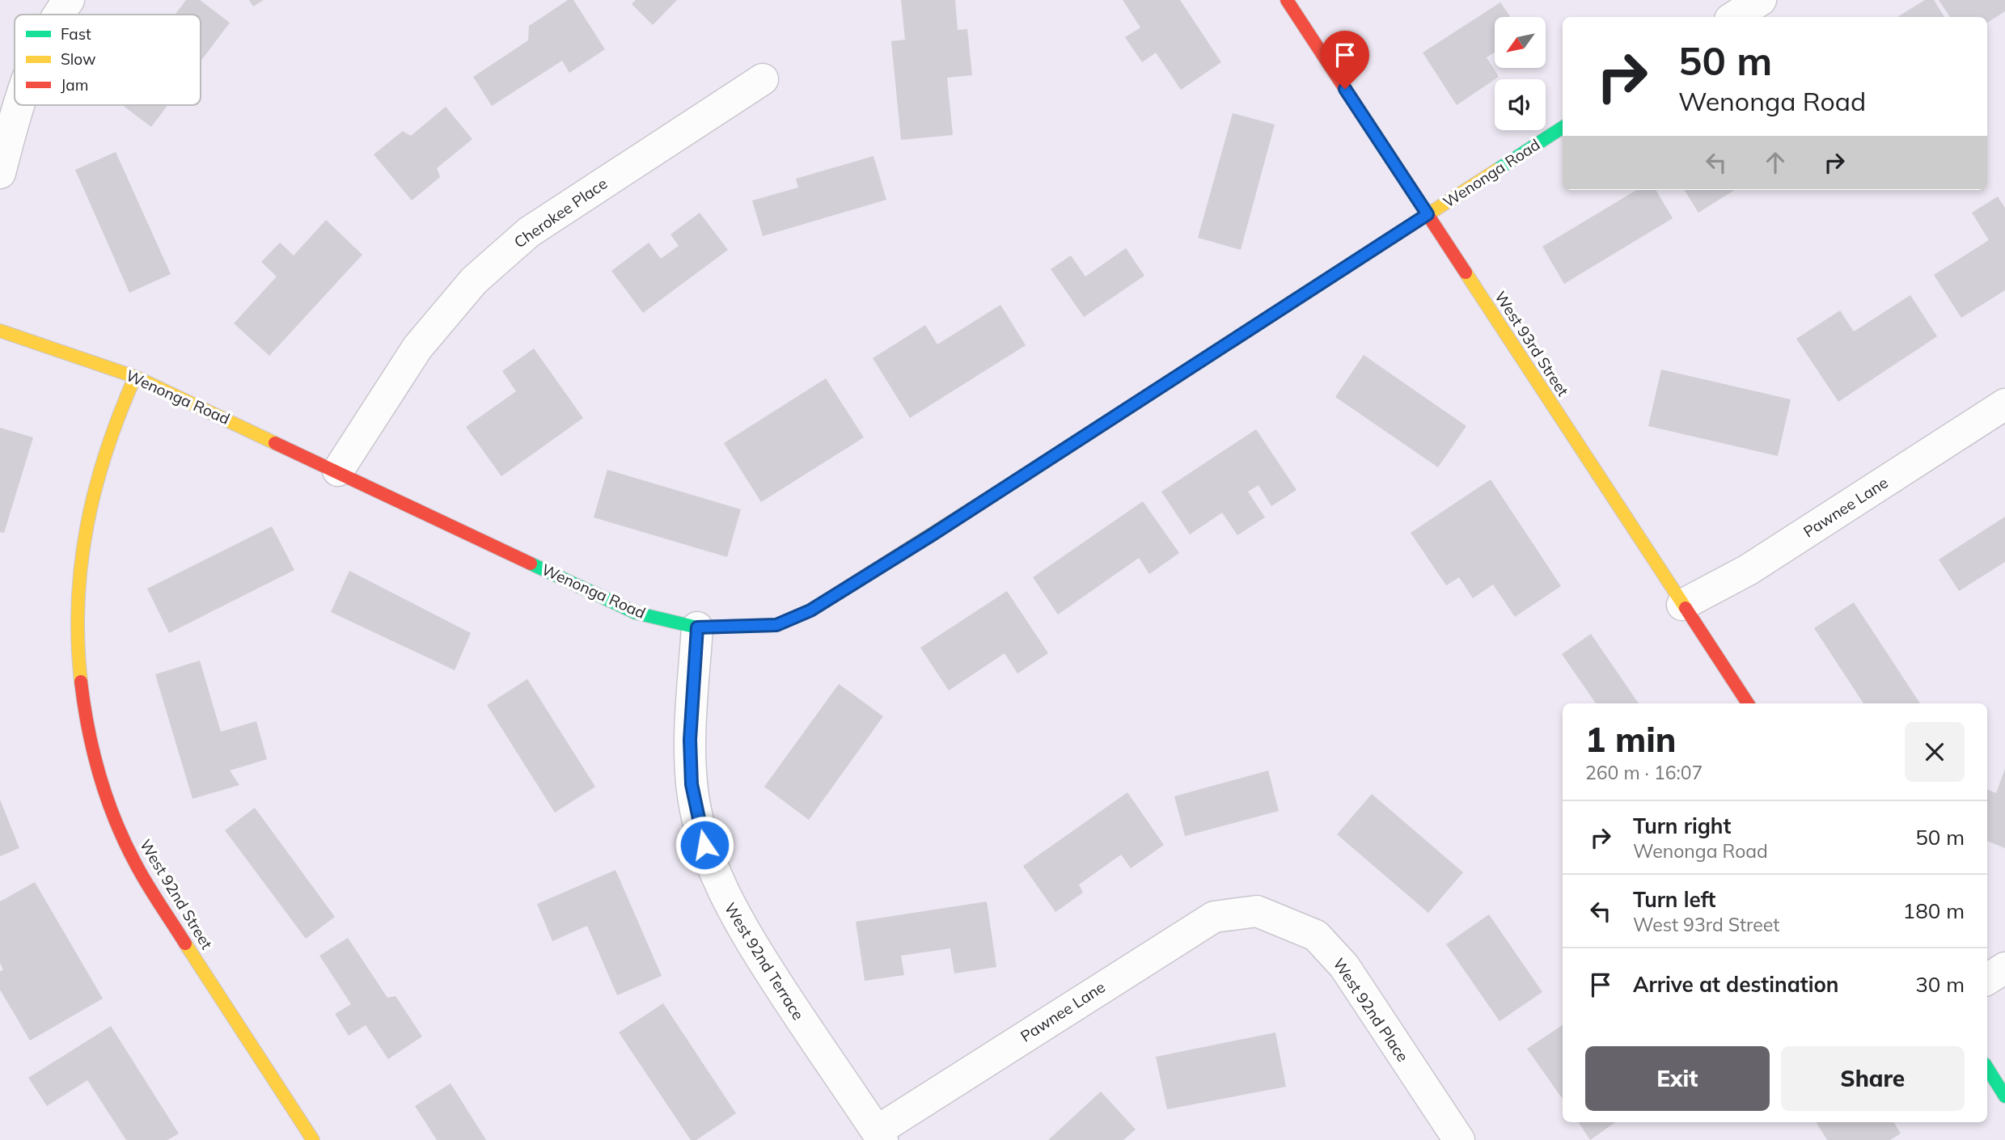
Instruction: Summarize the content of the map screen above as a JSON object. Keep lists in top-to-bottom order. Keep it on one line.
{"streets":{"street":["Wenonga Road","Cherokee Place","West 93rd Street","Pawnee Lane","West 92nd Street","West 92nd Terrace","West 92nd Place"]},"crossings":[["Wenonga Road","Cherokee Place"],["Wenonga Road","West 93rd Street"],["Wenonga Road","West 92nd Street"],["Wenonga Road","West 92nd Terrace"],["West 93rd Street","Pawnee Lane"],["Pawnee Lane","West 92nd Terrace"],["Pawnee Lane","West 92nd Place"]],"legend":["Fast","Slow","Jam"],"north":"bottom left","page":{"turn":["50 m","Wenonga Road"],"heading":["1 min","260 m · 16:07"],"list":[{"name":"Turn right","note":"Wenonga Road","value":"50 m"},{"name":"Turn left","note":"West 93rd Street","value":"180 m"},{"name":"Arrive at destination","value":"30 m"}],"buttons":["Exit","Share"]}}
